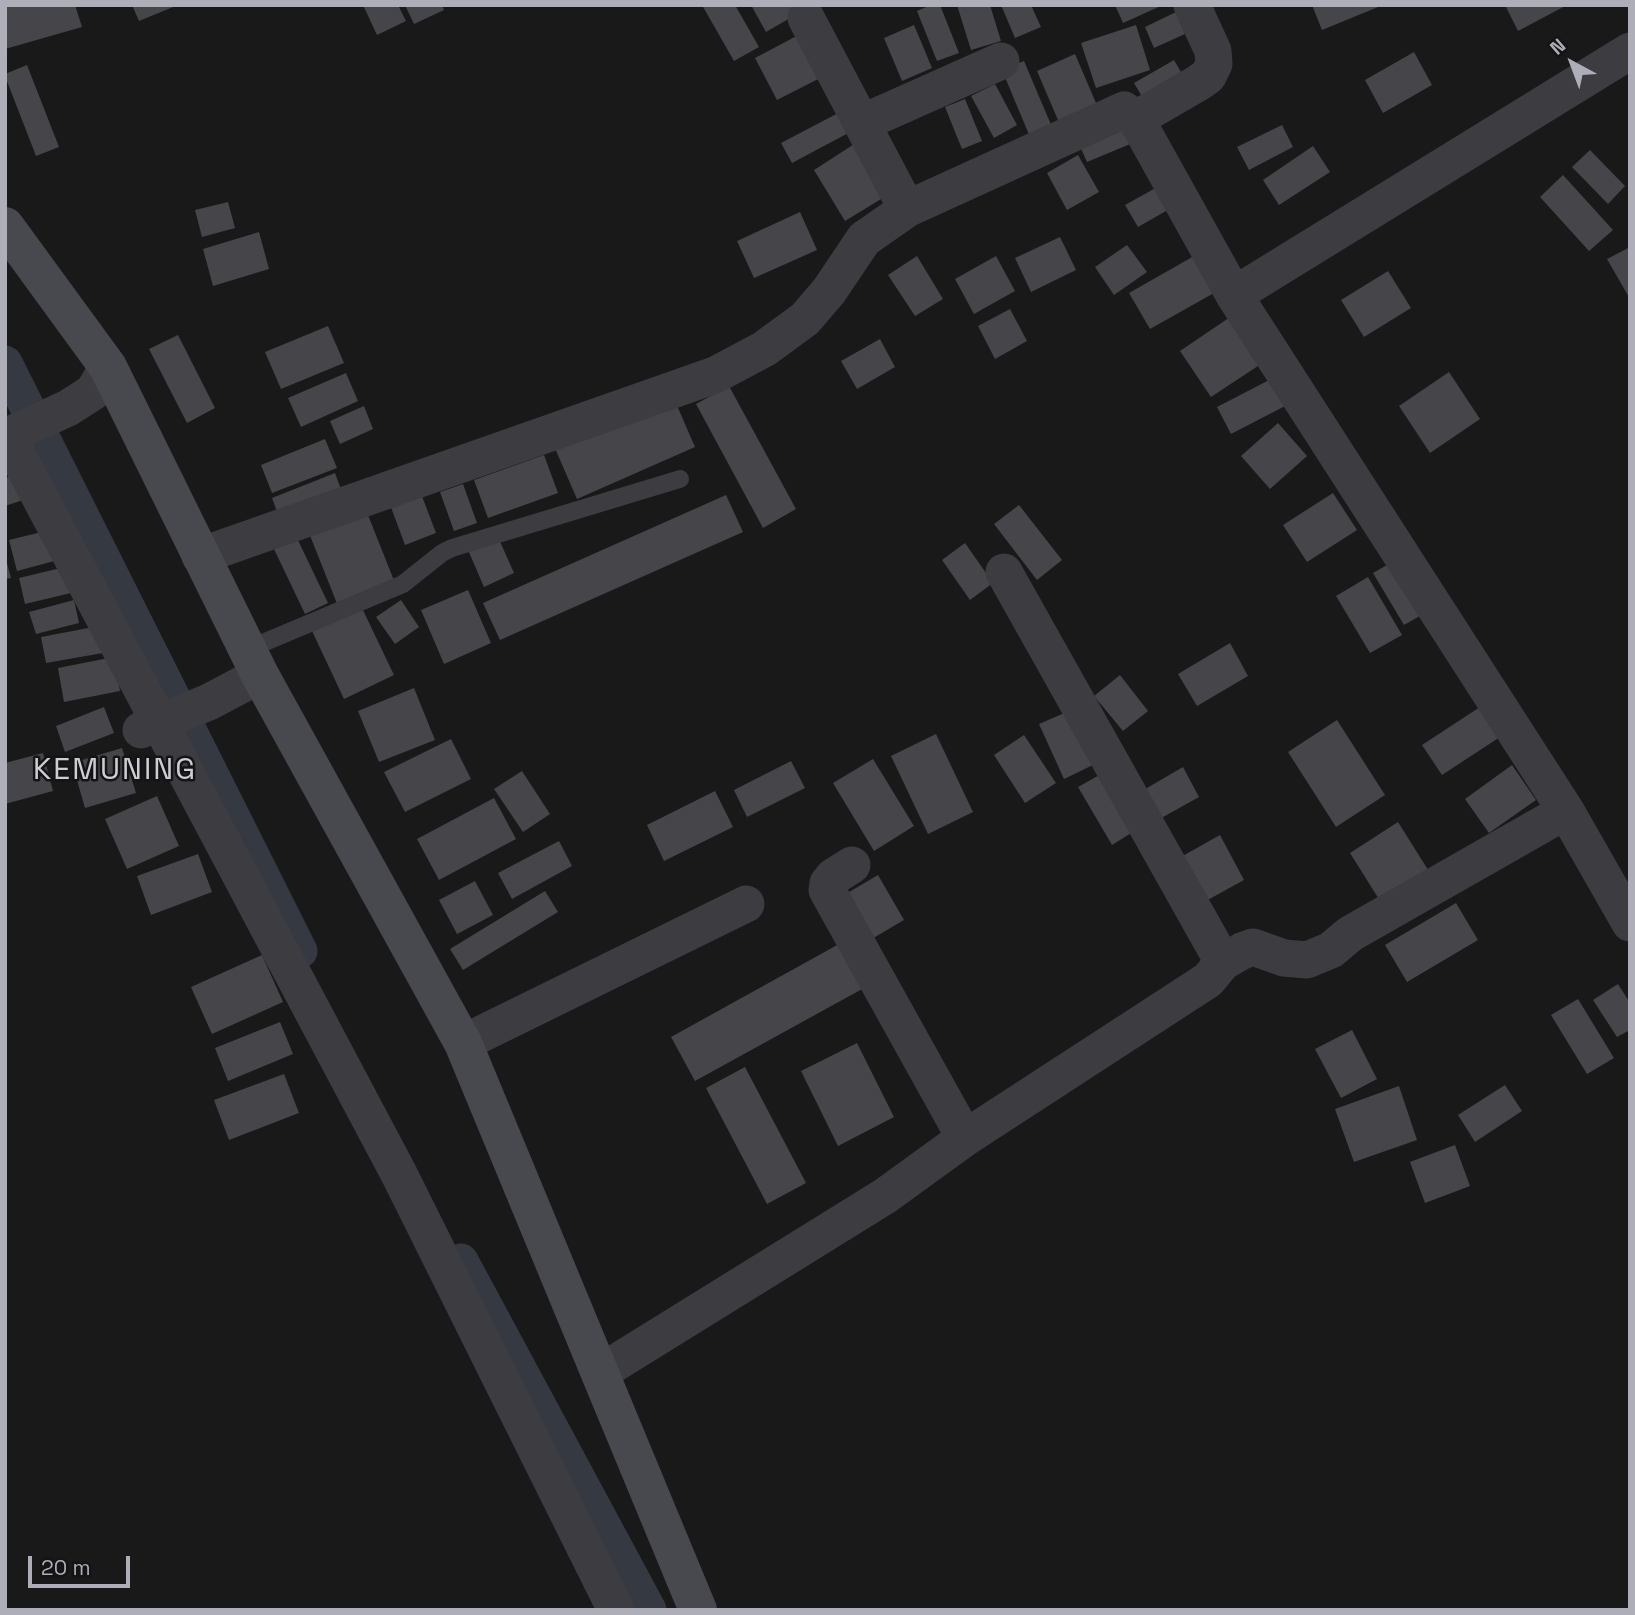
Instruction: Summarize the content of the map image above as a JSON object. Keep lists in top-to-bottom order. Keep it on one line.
{"districts":["KEMUNING"],"scale_bar":"20 m","north":"top left"}
